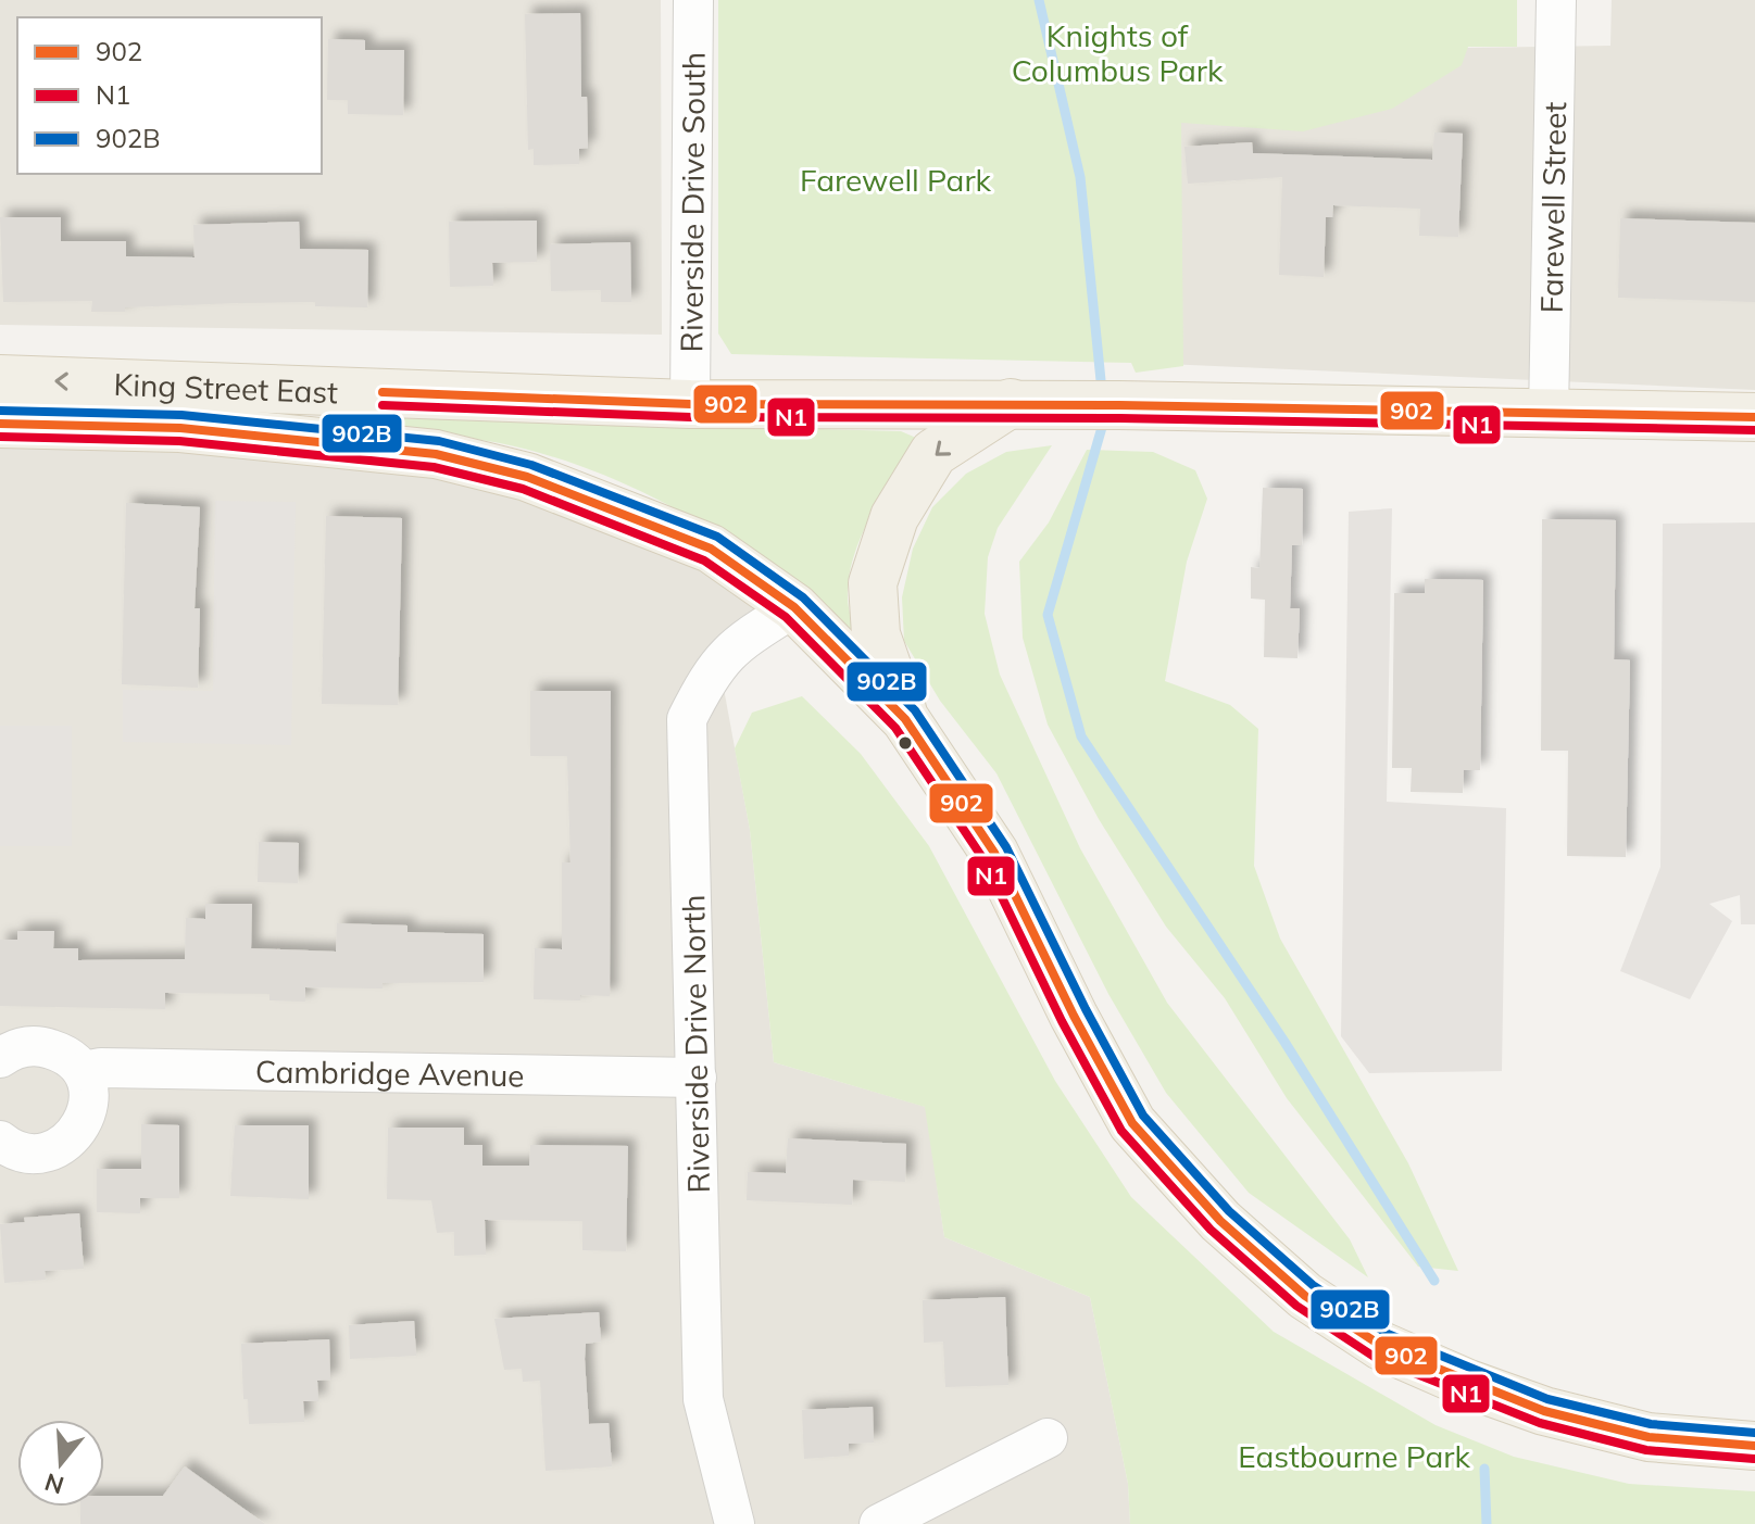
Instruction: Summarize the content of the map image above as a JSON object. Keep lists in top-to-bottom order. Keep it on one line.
{"streets":{"main road":["King Street East"],"street":["Riverside Drive South","Farewell Street","Riverside Drive North","Cambridge Avenue"]},"crossings":[["Riverside Drive South","King Street East"],["Farewell Street","King Street East"],["Riverside Drive North","Cambridge Avenue"]],"parks":["Knights of Columbus Park","Farewell Park","Eastbourne Park"],"lines":["transit line 902","transit line N1","transit line 902B"],"legend":["902","N1","902B"],"north":"bottom"}
